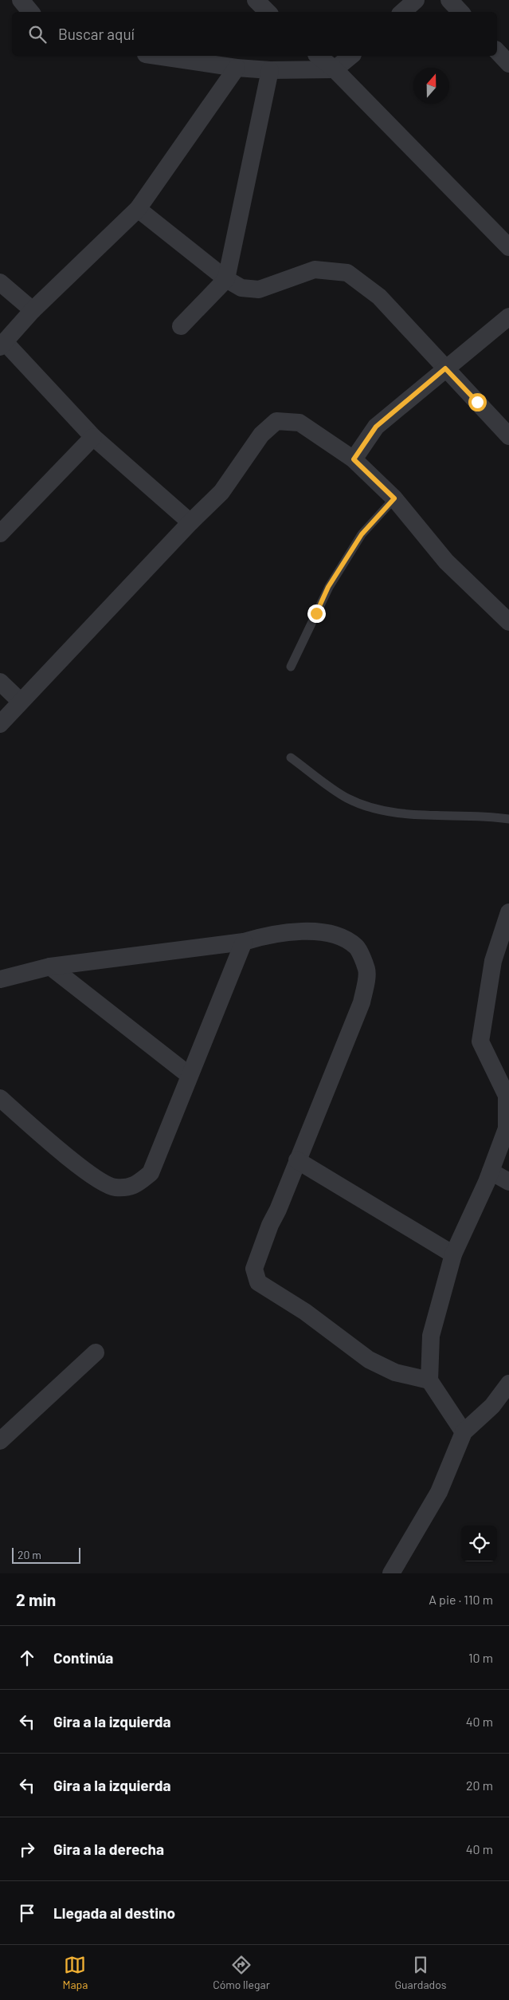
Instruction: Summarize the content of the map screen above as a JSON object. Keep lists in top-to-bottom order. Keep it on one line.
{"scale_bar":"20 m","north":"top","page":{"search":"Buscar aquí","scale":"20 m","heading":["2 min","A pie · 110 m"],"list":[["Continúa","10 m"],["Gira a la izquierda","40 m"],["Gira a la izquierda","20 m"],["Gira a la derecha","40 m"],"Llegada al destino"],"nav":["Mapa","Cómo llegar","Guardados"]}}
